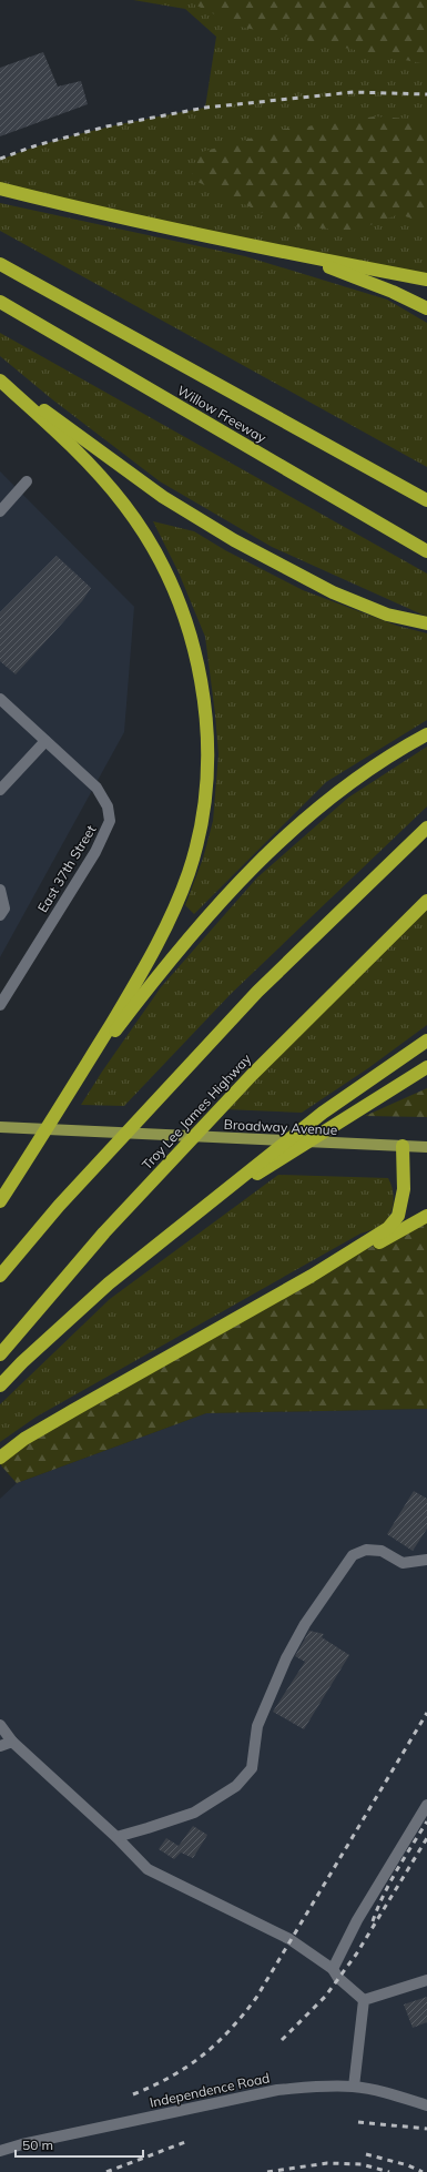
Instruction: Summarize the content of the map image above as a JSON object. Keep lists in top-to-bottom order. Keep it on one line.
{"streets":{"highway":["Willow Freeway","Troy Lee James Highway"],"main road":["Broadway Avenue"],"street":["East 37th Street","Independence Road"]},"scale_bar":"50 m"}
